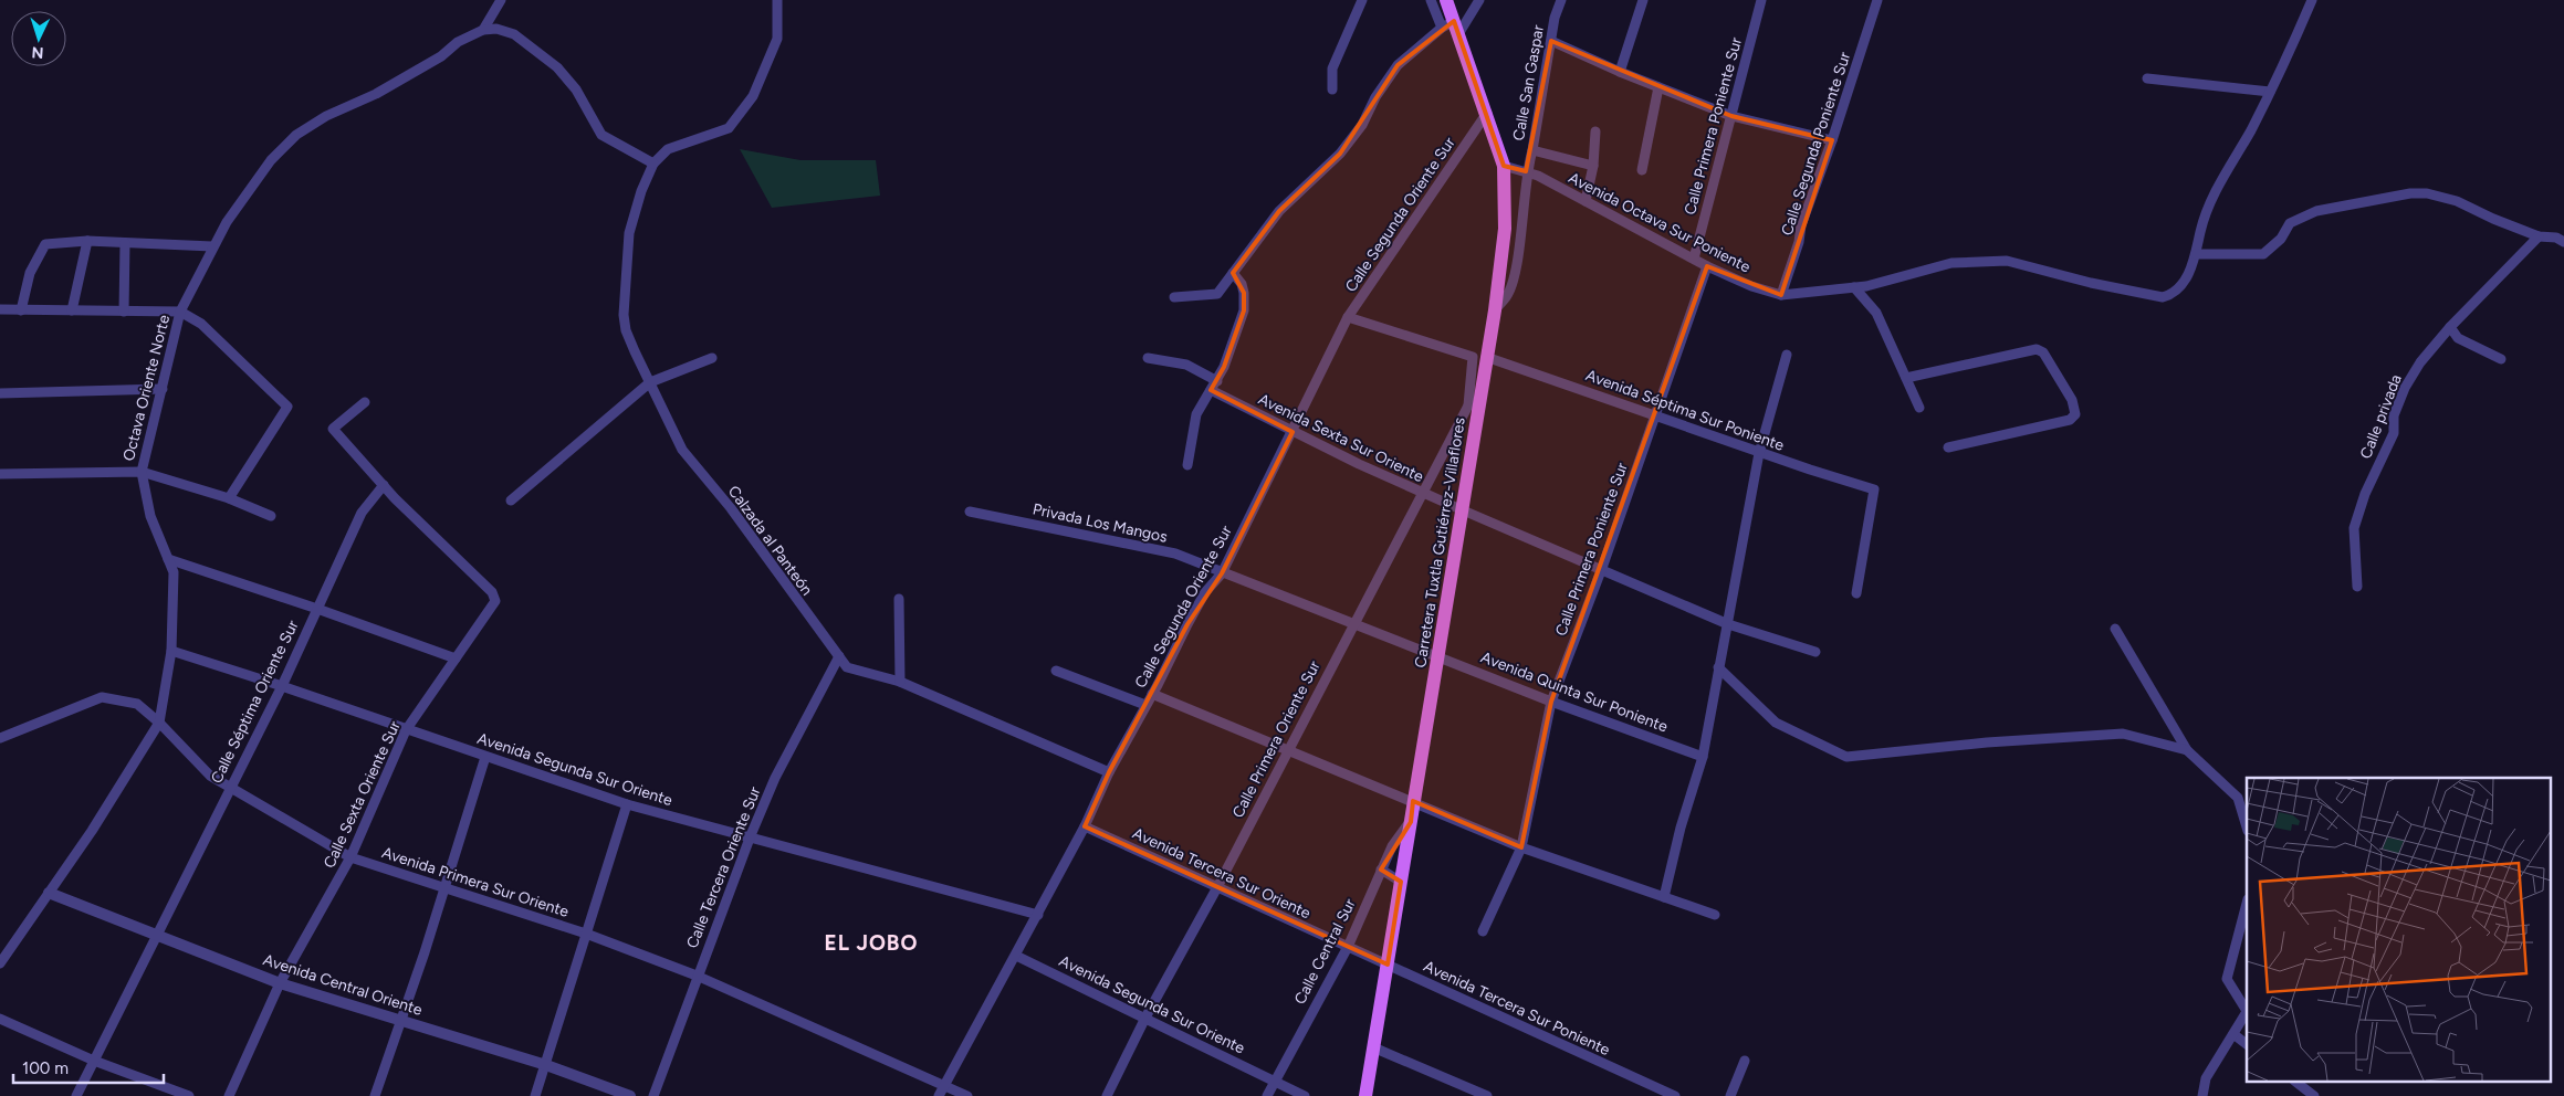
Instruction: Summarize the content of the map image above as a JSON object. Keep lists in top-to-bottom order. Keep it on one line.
{"streets":{"main road":["Carretera Tuxtla Gutiérrez-Villaflores"],"street":["Calle San Gaspar","Calle Primera Poniente Sur","Calle Segunda Poniente Sur","Calle Segunda Oriente Sur","Avenida Octava Sur Poniente","Octava Oriente Norte","Avenida Séptima Sur Poniente","Calle privada","Avenida Sexta Sur Oriente","Privada Los Mangos","Calzada al Panteón","Avenida Quinta Sur Poniente","Calle Séptima Oriente Sur","Calle Primera Oriente Sur","Avenida Segunda Sur Oriente","Calle Sexta Oriente Sur","Calle Tercera Oriente Sur","Avenida Tercera Sur Oriente","Avenida Primera Sur Oriente","Calle Central Sur","Avenida Central Oriente","Avenida Tercera Sur Poniente"]},"crossings":[["Calle San Gaspar","Avenida Octava Sur Poniente"],["Calle San Gaspar","Carretera Tuxtla Gutiérrez-Villaflores"],["Calle Primera Poniente Sur","Avenida Octava Sur Poniente"],["Calle Primera Poniente Sur","Avenida Séptima Sur Poniente"],["Calle Primera Poniente Sur","Avenida Sexta Sur Oriente"],["Calle Primera Poniente Sur","Avenida Quinta Sur Poniente"],["Calle Segunda Poniente Sur","Avenida Octava Sur Poniente"],["Calle Segunda Oriente Sur","Avenida Séptima Sur Poniente"],["Calle Segunda Oriente Sur","Avenida Sexta Sur Oriente"],["Calle Segunda Oriente Sur","Privada Los Mangos"],["Calle Segunda Oriente Sur","Calzada al Panteón"],["Calle Segunda Oriente Sur","Carretera Tuxtla Gutiérrez-Villaflores"],["Calle Segunda Oriente Sur","Avenida Segunda Sur Oriente"],["Calle Segunda Oriente Sur","Avenida Tercera Sur Oriente"],["Calle Segunda Oriente Sur","Avenida Primera Sur Oriente"],["Avenida Octava Sur Poniente","Carretera Tuxtla Gutiérrez-Villaflores"],["Octava Oriente Norte","Avenida Segunda Sur Oriente"],["Octava Oriente Norte","Avenida Primera Sur Oriente"],["Octava Oriente Norte","Avenida Central Oriente"],["Avenida Séptima Sur Poniente","Carretera Tuxtla Gutiérrez-Villaflores"],["Avenida Sexta Sur Oriente","Carretera Tuxtla Gutiérrez-Villaflores"],["Avenida Sexta Sur Oriente","Calle Primera Oriente Sur"],["Privada Los Mangos","Avenida Quinta Sur Poniente"],["Privada Los Mangos","Calle Primera Oriente Sur"],["Calzada al Panteón","Calle Tercera Oriente Sur"],["Carretera Tuxtla Gutiérrez-Villaflores","Avenida Quinta Sur Poniente"],["Carretera Tuxtla Gutiérrez-Villaflores","Calle Primera Oriente Sur"],["Carretera Tuxtla Gutiérrez-Villaflores","Calle Central Sur"],["Carretera Tuxtla Gutiérrez-Villaflores","Avenida Tercera Sur Poniente"],["Avenida Quinta Sur Poniente","Calle Primera Oriente Sur"],["Calle Séptima Oriente Sur","Avenida Segunda Sur Oriente"],["Calle Séptima Oriente Sur","Calle Sexta Oriente Sur"],["Calle Séptima Oriente Sur","Avenida Primera Sur Oriente"],["Calle Séptima Oriente Sur","Avenida Central Oriente"],["Calle Primera Oriente Sur","Avenida Segunda Sur Oriente"],["Calle Primera Oriente Sur","Avenida Tercera Sur Oriente"],["Avenida Segunda Sur Oriente","Calle Sexta Oriente Sur"],["Avenida Segunda Sur Oriente","Calle Tercera Oriente Sur"],["Avenida Segunda Sur Oriente","Calle Central Sur"],["Calle Sexta Oriente Sur","Avenida Primera Sur Oriente"],["Calle Sexta Oriente Sur","Avenida Central Oriente"],["Calle Tercera Oriente Sur","Avenida Primera Sur Oriente"],["Avenida Tercera Sur Oriente","Calle Central Sur"],["Avenida Tercera Sur Oriente","Avenida Tercera Sur Poniente"],["Calle Central Sur","Avenida Tercera Sur Poniente"]],"districts":["EL JOBO"],"scale_bar":"100 m","north":"bottom"}
